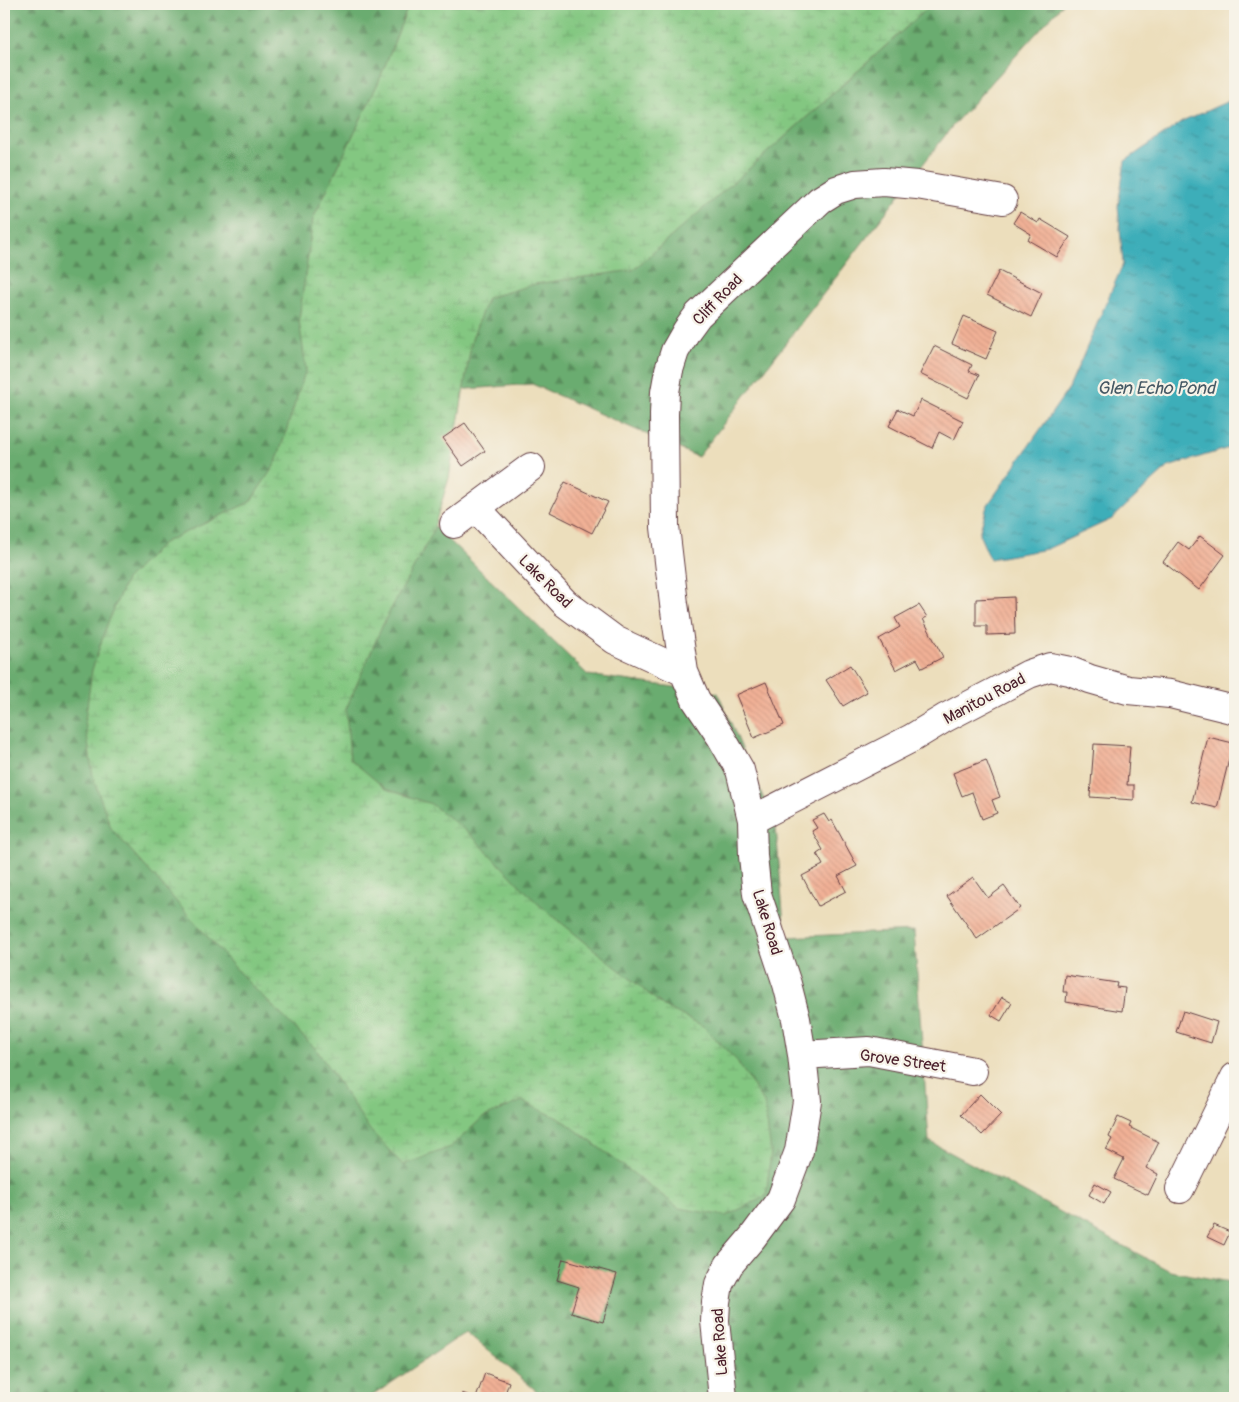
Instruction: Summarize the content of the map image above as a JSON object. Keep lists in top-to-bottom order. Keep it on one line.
{"streets":{"street":["Cliff Road","Lake Road","Manitou Road","Grove Street"]},"crossings":[["Cliff Road","Lake Road"],["Lake Road","Manitou Road"],["Lake Road","Grove Street"]],"water":["Glen Echo Pond"]}
